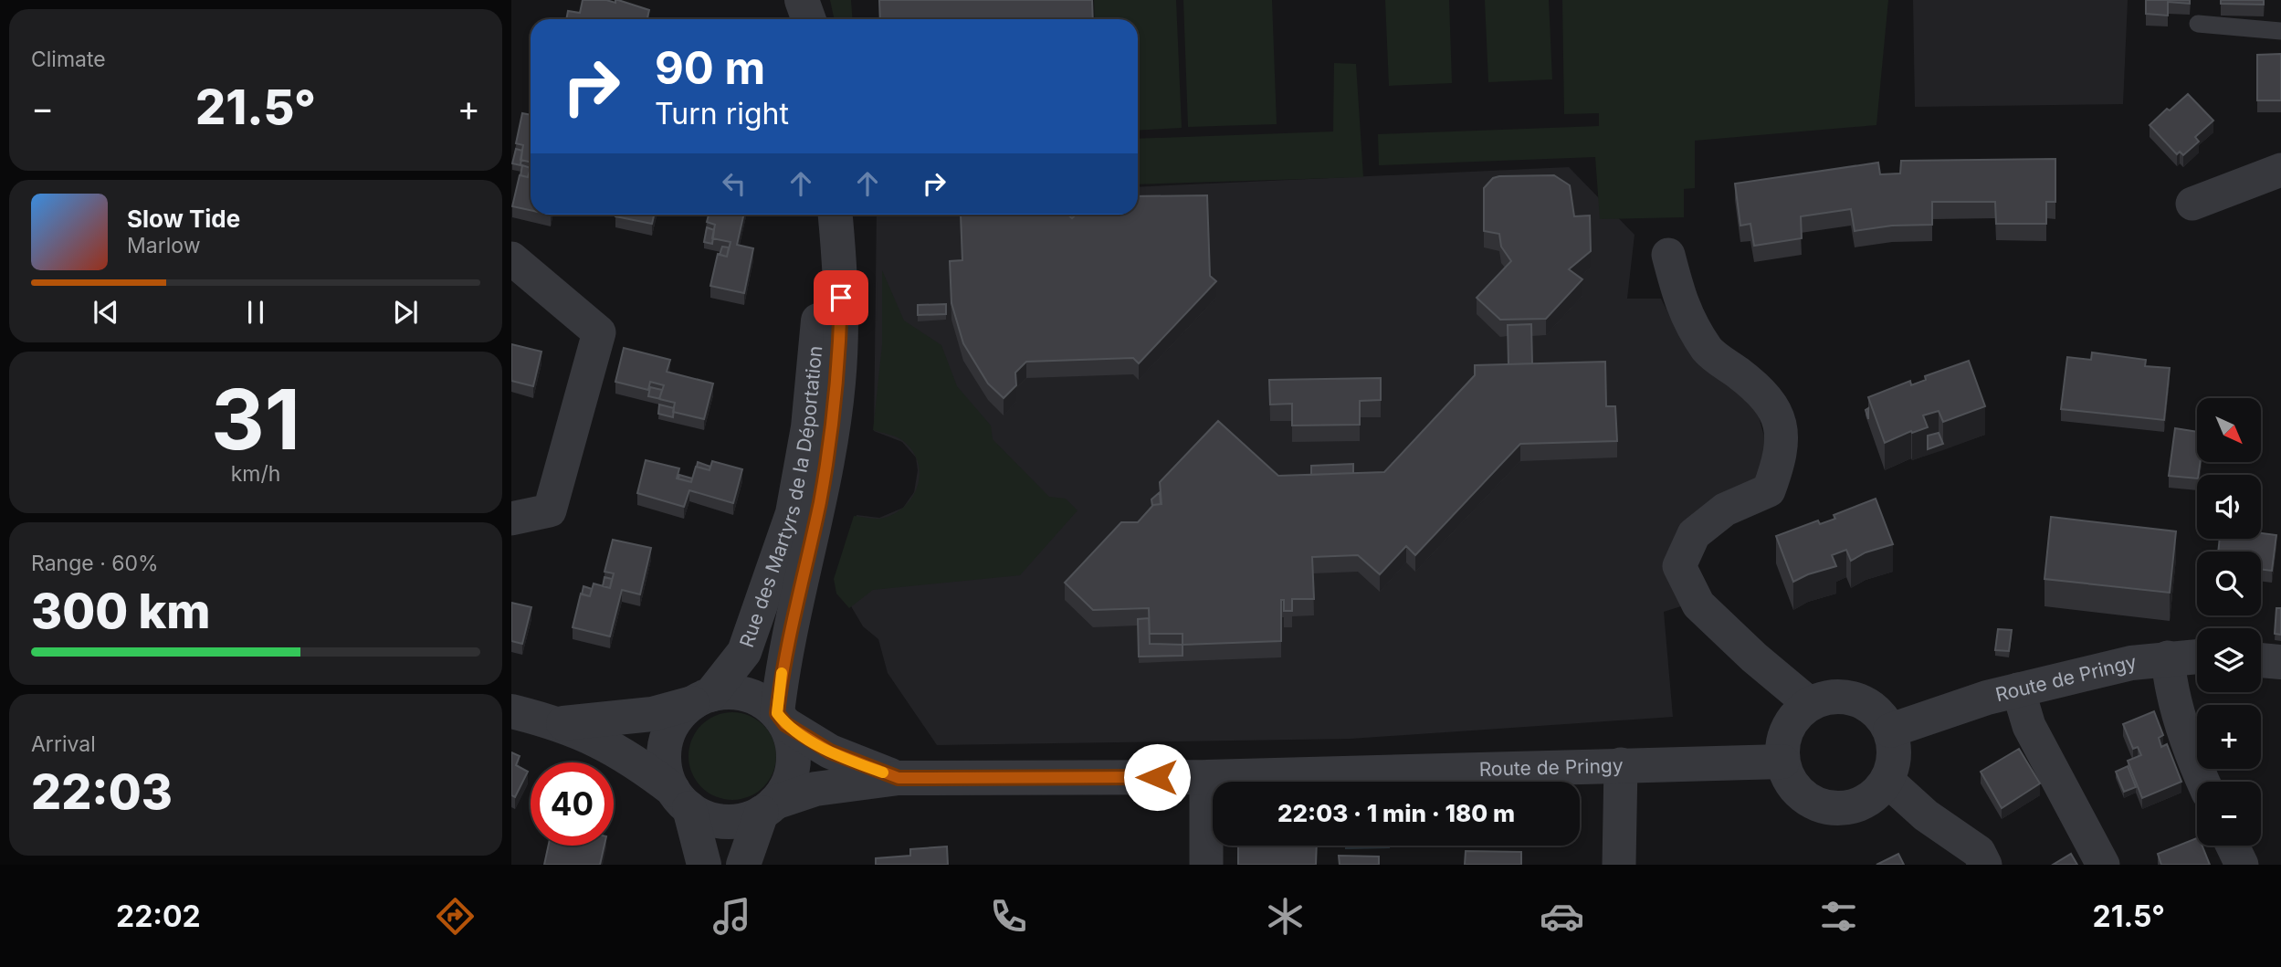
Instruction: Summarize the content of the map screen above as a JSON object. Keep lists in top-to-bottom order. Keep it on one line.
{"streets":{"street":["Rue des Martyrs de la Déportation","Route de Pringy"]},"crossings":[["Rue des Martyrs de la Déportation","Route de Pringy"]],"north":"bottom right","page":{"tile":["Climate",["31","km/h"],["Range · 60%","300 km"],["Arrival","22:03"]],"turn":["90 m","Turn right"],"heat":["−","21.5°","+"],"song":["Slow Tide","Marlow"],"map_buttons":["+","−"],"limit":"40","trip":"22:03 · 1 min · 180 m","tabs":["22:02","21.5°"]}}
